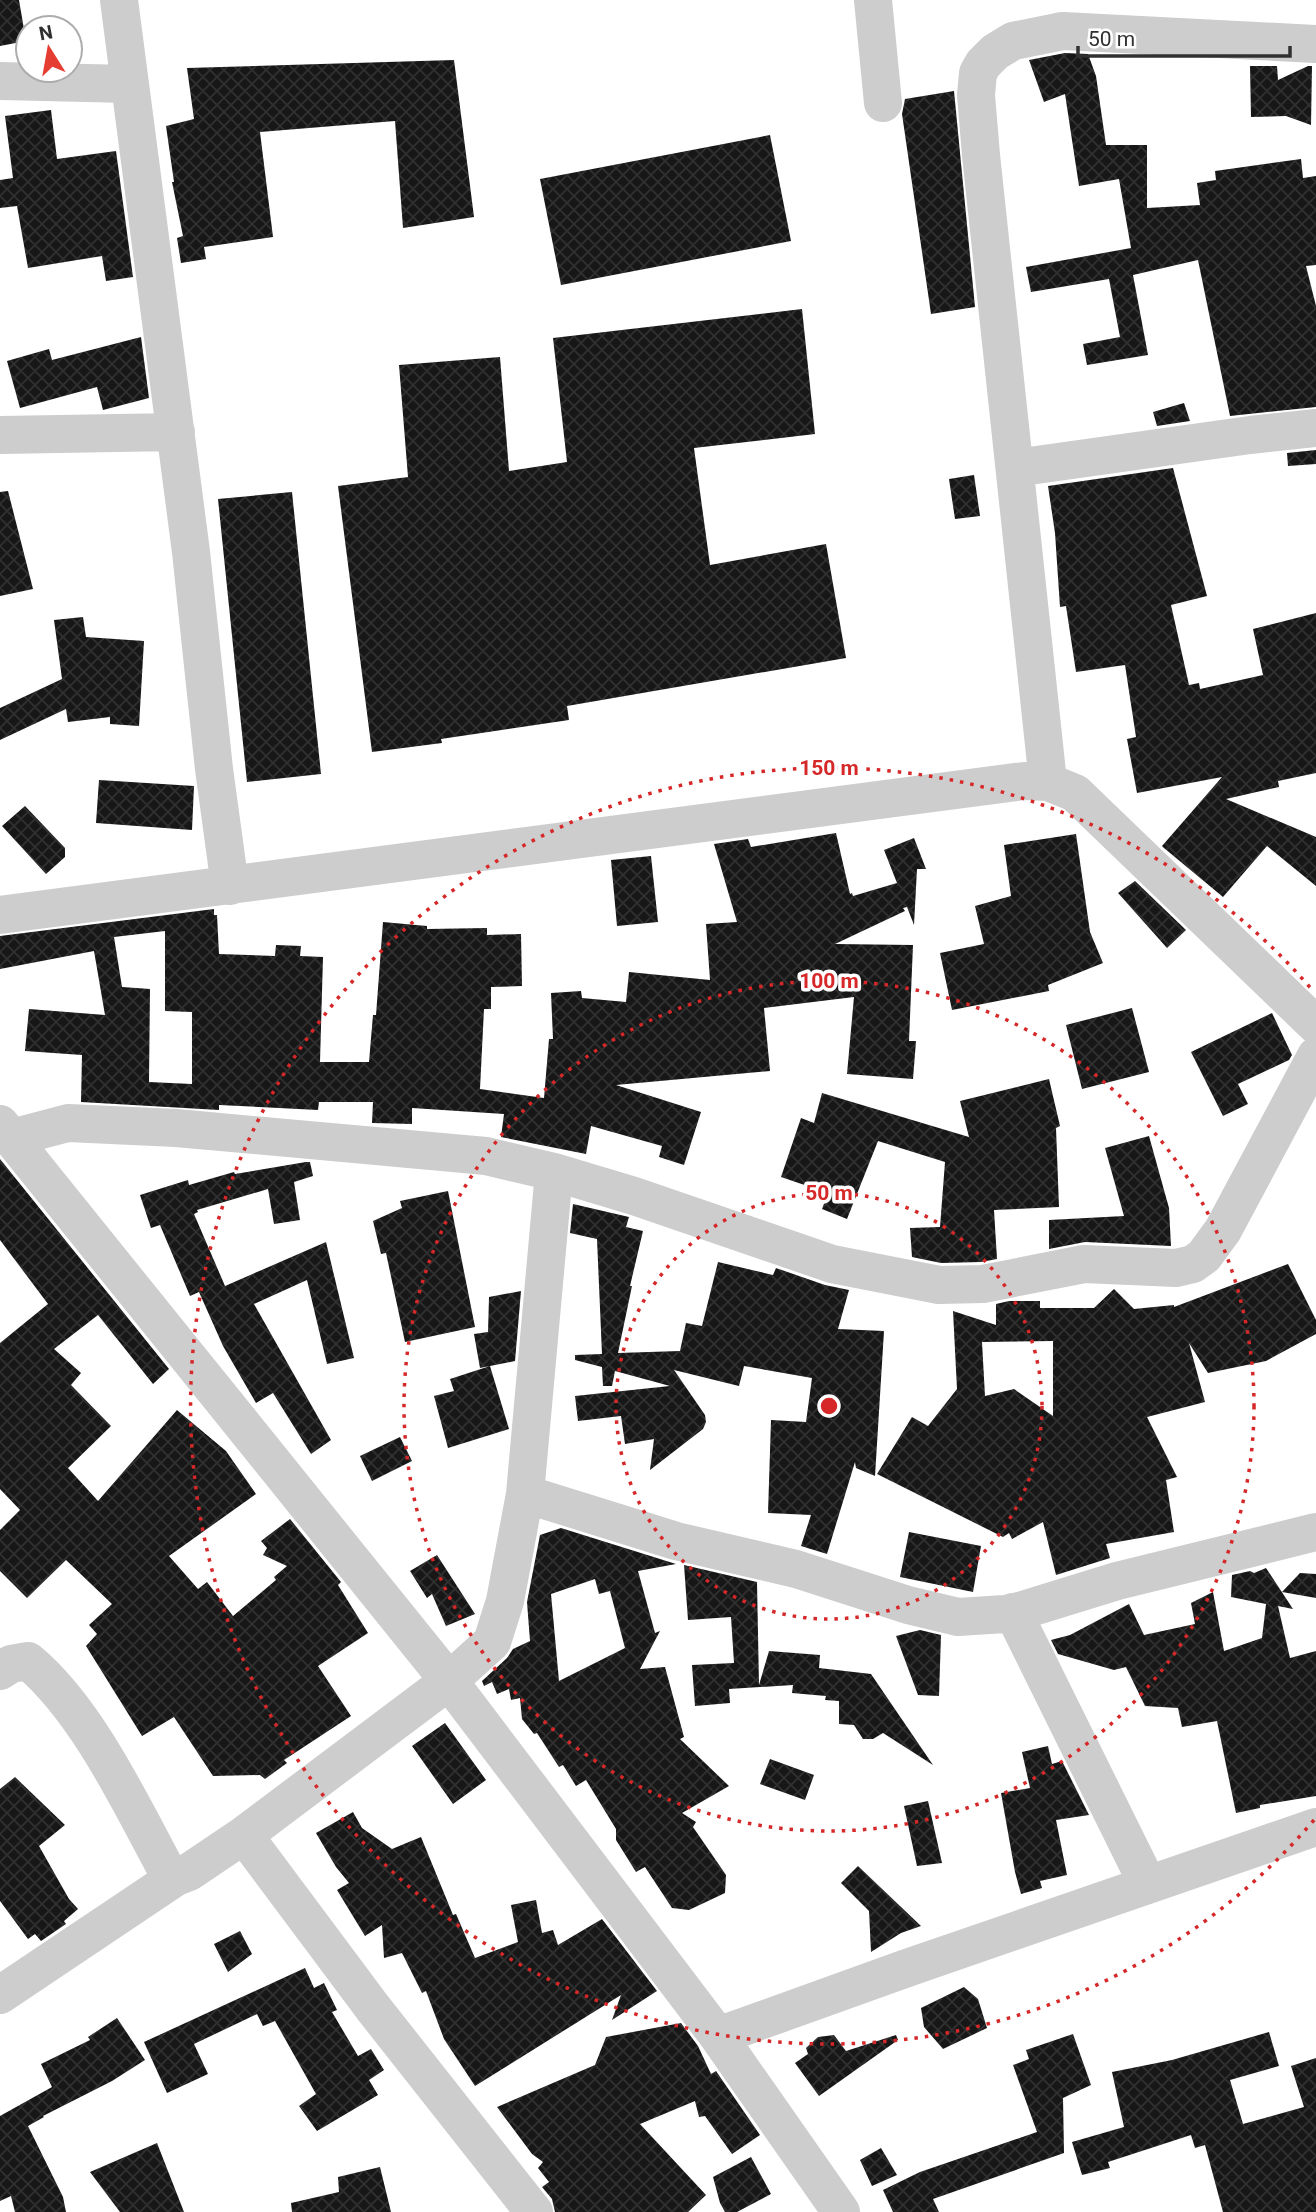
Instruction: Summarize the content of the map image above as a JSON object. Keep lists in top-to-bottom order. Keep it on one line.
{"scale_bar":"50 m","north":"top","rings":["150 m","100 m","50 m"]}
